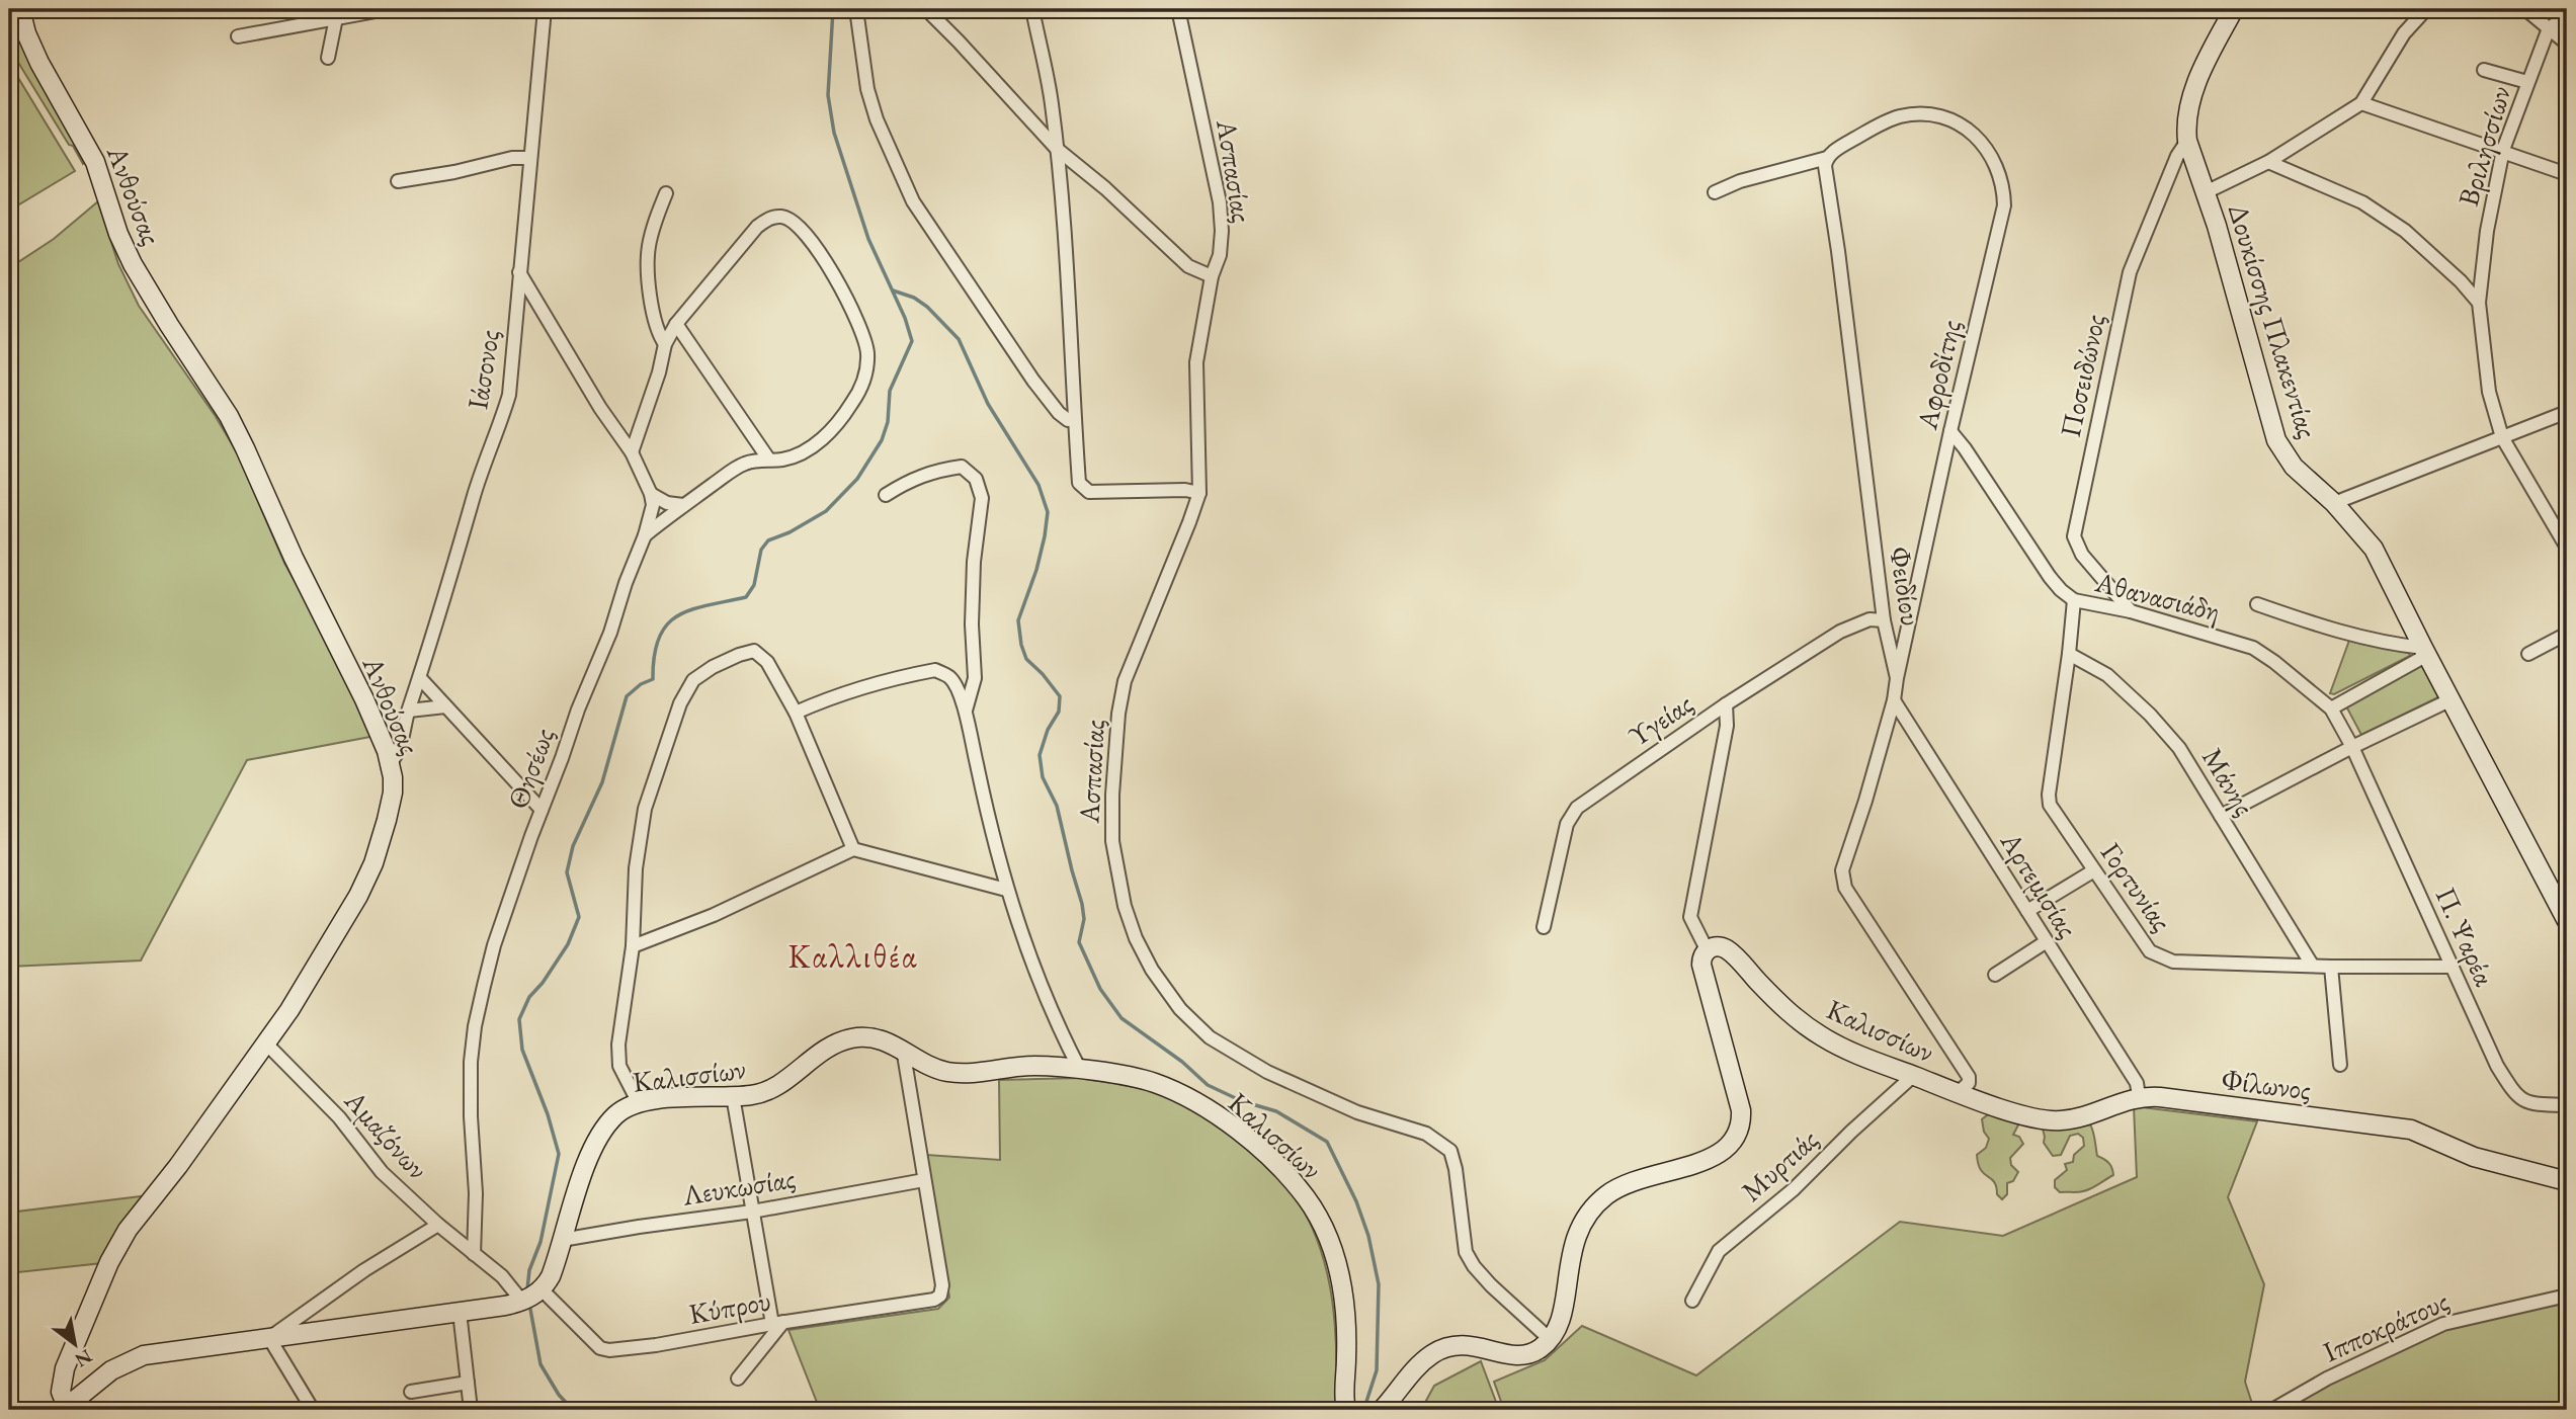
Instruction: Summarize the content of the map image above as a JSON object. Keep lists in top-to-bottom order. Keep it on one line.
{"streets":{"main road":["Ανθούσας","Δουκίσσης Πλακεντίας","Καλισσίων","Φίλωνος"],"street":["Βριλησσίων","Ασπασίας","Ιάσονος","Αφροδίτης","Ποσειδώνος","Φειδίου","Αθανασιάδη","Υγείας","Θησέως","Μάνης","Αρτεμισίας","Γορτυνίας","Π. Ψαρέα","Αμαζόνων","Μυρτιάς","Λευκωσίας","Κύπρου","Ιπποκράτους"]},"crossings":[["Ανθούσας","Ιάσονος"],["Ανθούσας","Αμαζόνων"],["Δουκίσσης Πλακεντίας","Ποσειδώνος"],["Αφροδίτης","Φειδίου"],["Αφροδίτης","Αθανασιάδη"],["Ποσειδώνος","Αθανασιάδη"],["Φειδίου","Υγείας"],["Φειδίου","Αρτεμισίας"],["Φειδίου","Καλισσίων"],["Φειδίου","Φίλωνος"],["Αθανασιάδη","Γορτυνίας"],["Αθανασιάδη","Π. Ψαρέα"],["Θησέως","Αμαζόνων"],["Μάνης","Γορτυνίας"],["Αρτεμισίας","Φίλωνος"],["Γορτυνίας","Π. Ψαρέα"],["Καλισσίων","Φίλωνος"],["Καλισσίων","Μυρτιάς"],["Καλισσίων","Λευκωσίας"],["Καλισσίων","Κύπρου"],["Λευκωσίας","Κύπρου"]],"districts":["Καλλιθέα"],"north":"bottom right"}
